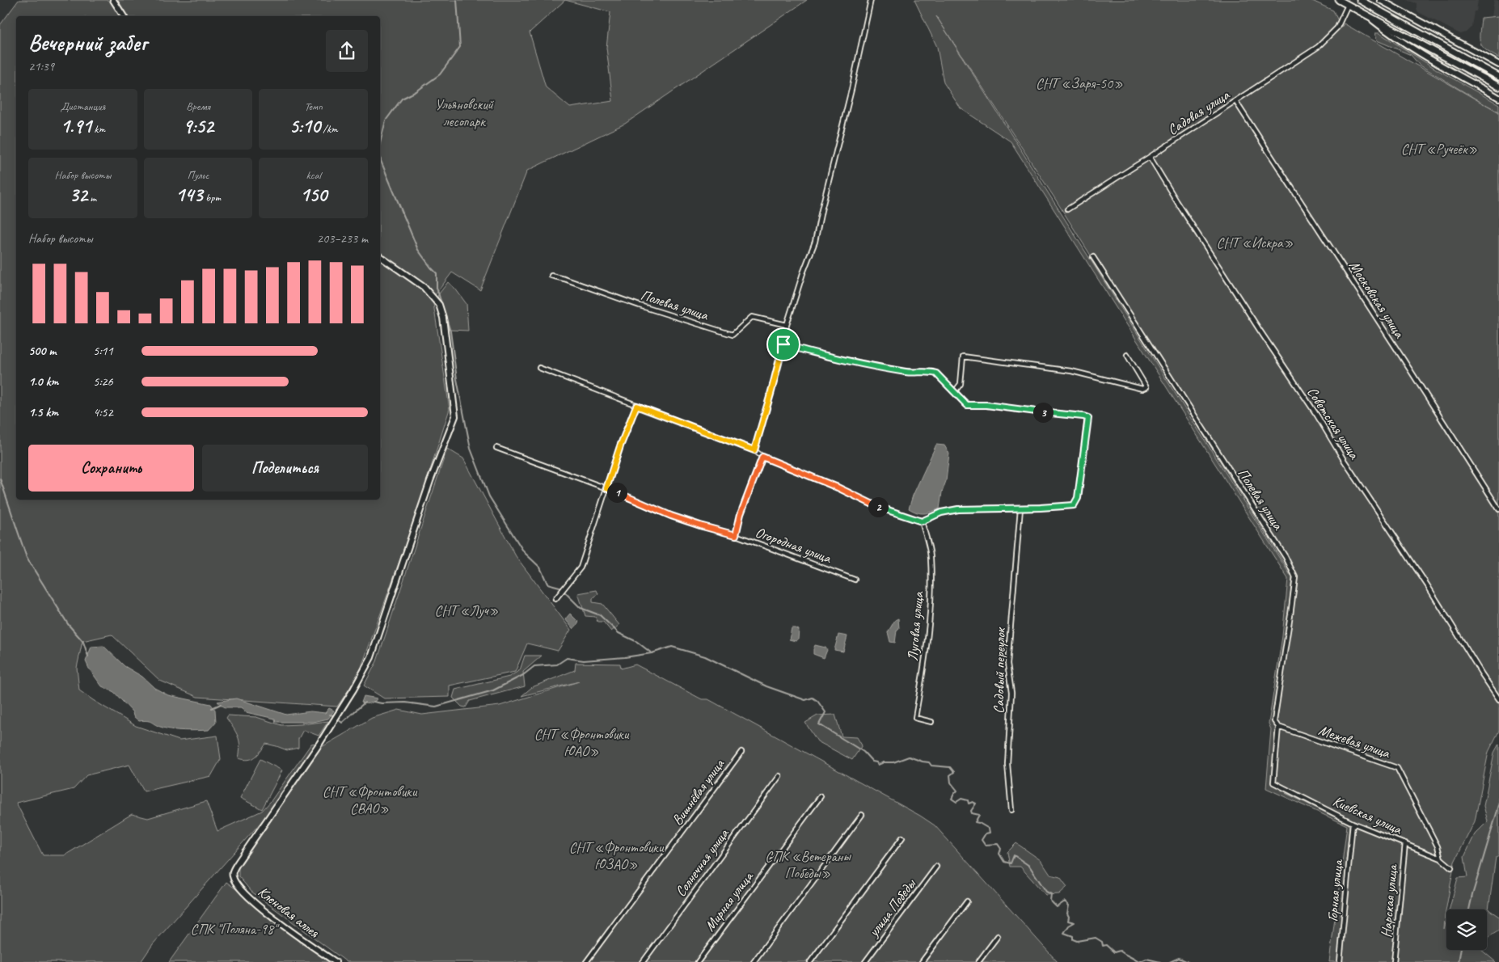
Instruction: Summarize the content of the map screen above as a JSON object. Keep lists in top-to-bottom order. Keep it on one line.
{"streets":{"street":["Садовая улица","Московская улица","Полевая улица","Советская улица","Огородная улица","Луговая улица","Садовый переулок","Межевая улица","Вишнёвая улица","Киевская улица","Солнечная улица","Горная улица","Мирная улица","Нарская улица","улица Победы","Кленовая аллея"]},"crossings":[["Садовая улица","Московская улица"],["Садовая улица","Советская улица"],["Полевая улица","Межевая улица"],["Полевая улица","Киевская улица"],["Межевая улица","Киевская улица"],["Киевская улица","Горная улица"],["Киевская улица","Нарская улица"]],"parks":["СНТ «Заря-50»","Ульяновский лесопарк","СНТ «Ручеёк»","СНТ «Искра»","СНТ «Луч»","СНТ «Фронтовики ЮАО»","СНТ «Фронтовики СВАО»","СНТ «Фронтовики ЮЗАО»","СПК «Ветераны Победы»","СПК \"Поляна-98\""],"page":{"heading":["Вечерний забег","21:39"],"stats":[["Дистанция","1.91 km"],["Время","9:52"],["Темп","5:10 /km"],["Набор высоты","32 m"],["Пульс","143 bpm"],["kcal","150"]],"chart":["Набор высоты","203–233 m"],"list":[{"name":"500 m","note":"5:11"},{"name":"1.0 km","note":"5:26"},{"name":"1.5 km","note":"4:52"}],"pins":["3","1","2"],"buttons":["Сохранить","Поделиться"]}}
